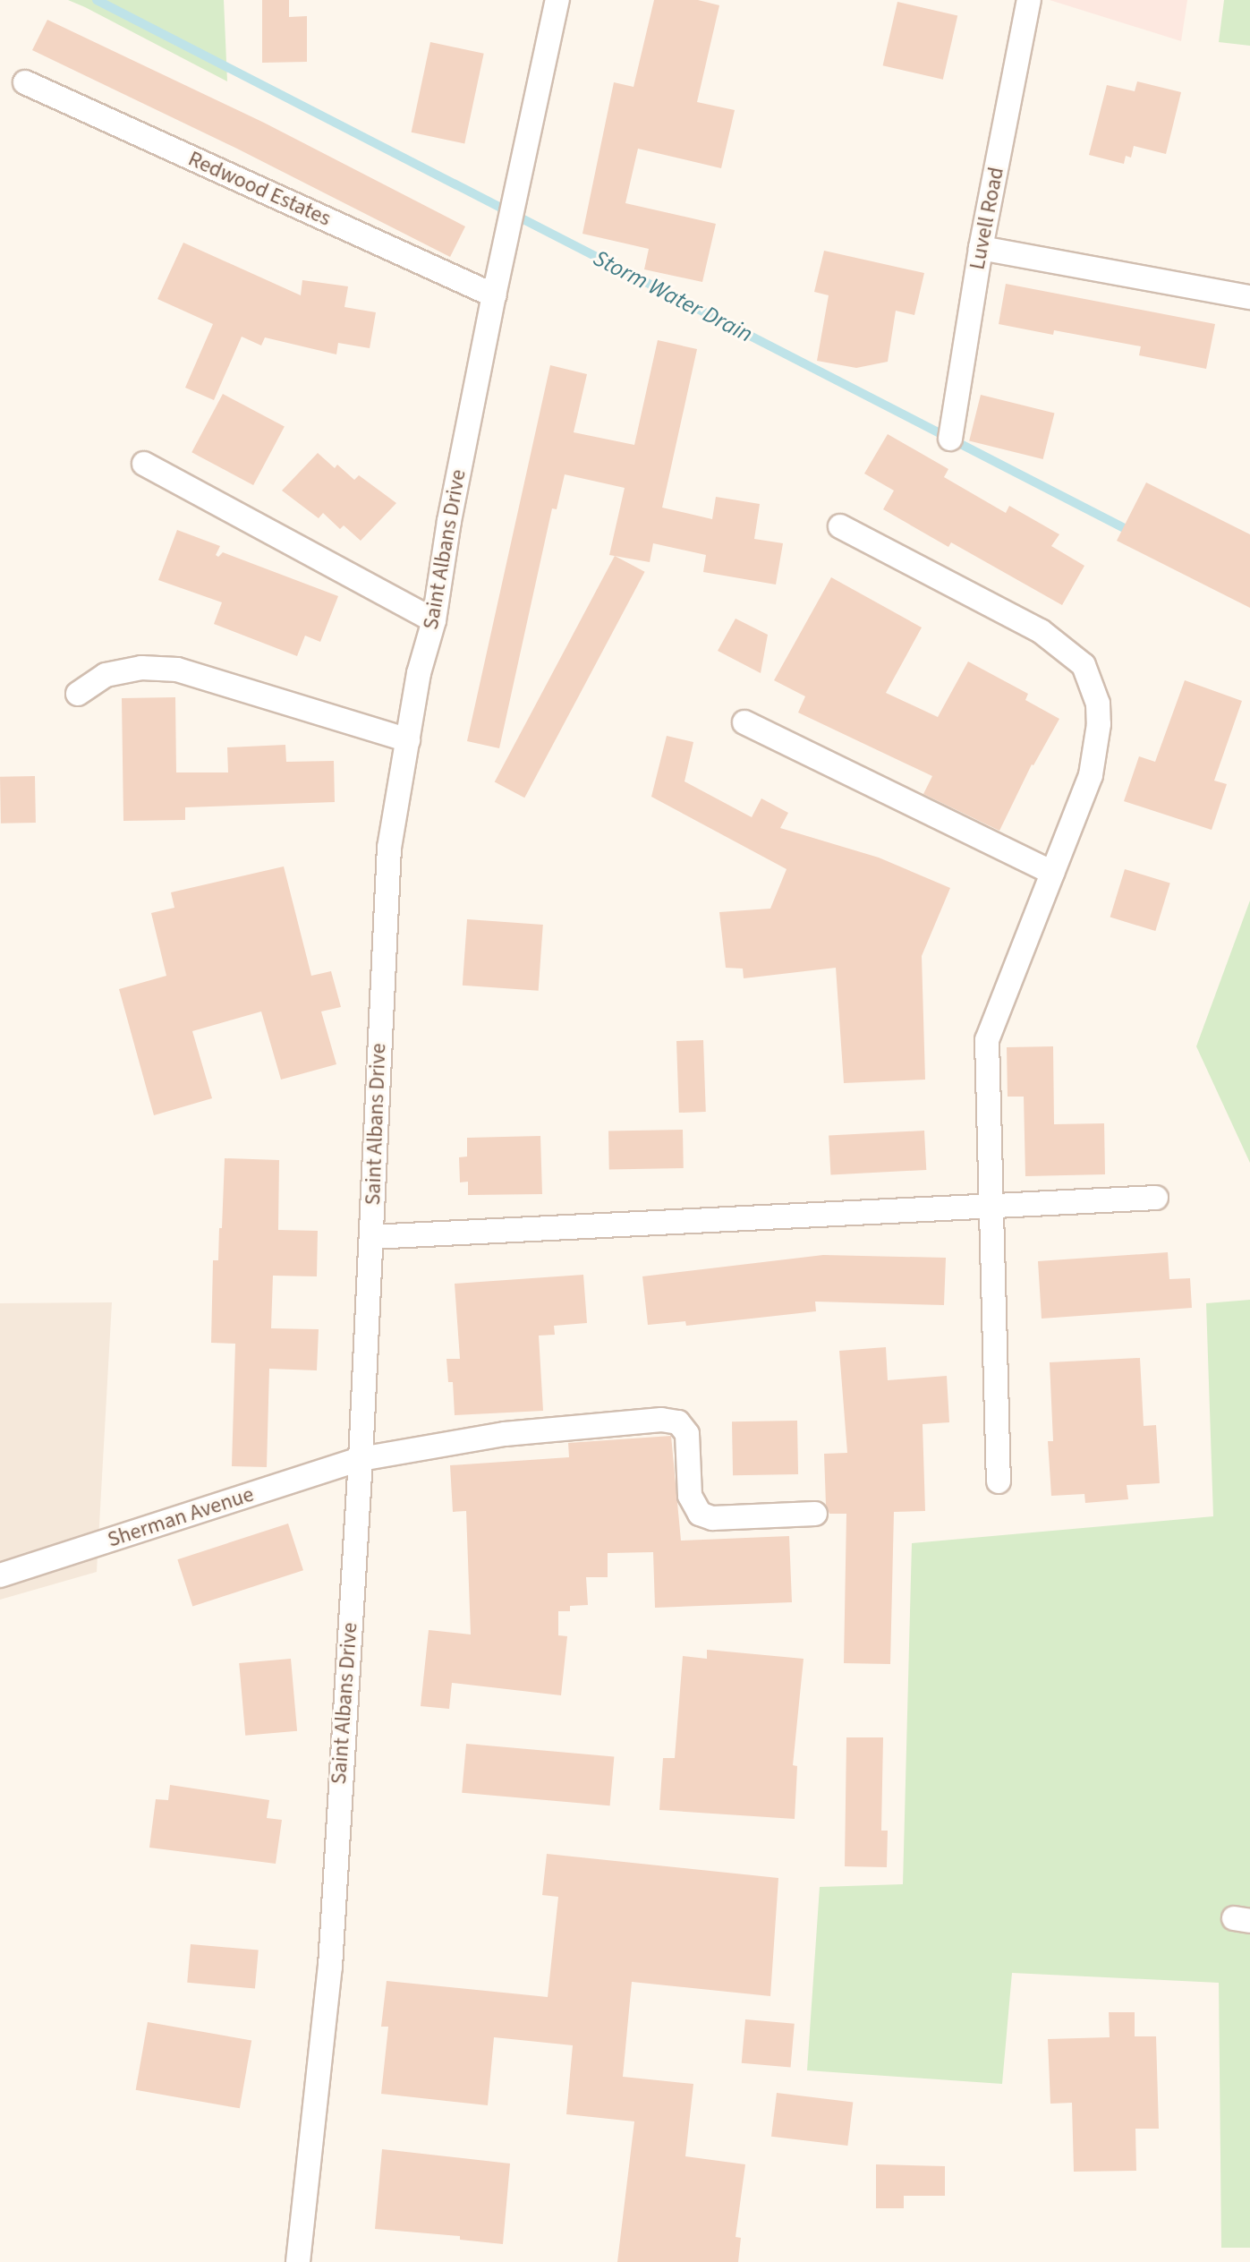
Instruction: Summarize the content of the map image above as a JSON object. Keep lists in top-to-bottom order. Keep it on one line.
{"streets":{"street":["Redwood Estates","Luvell Road","Saint Albans Drive","Sherman Avenue"]},"crossings":[["Redwood Estates","Saint Albans Drive"],["Saint Albans Drive","Sherman Avenue"]],"water":["Storm Water Drain"]}
